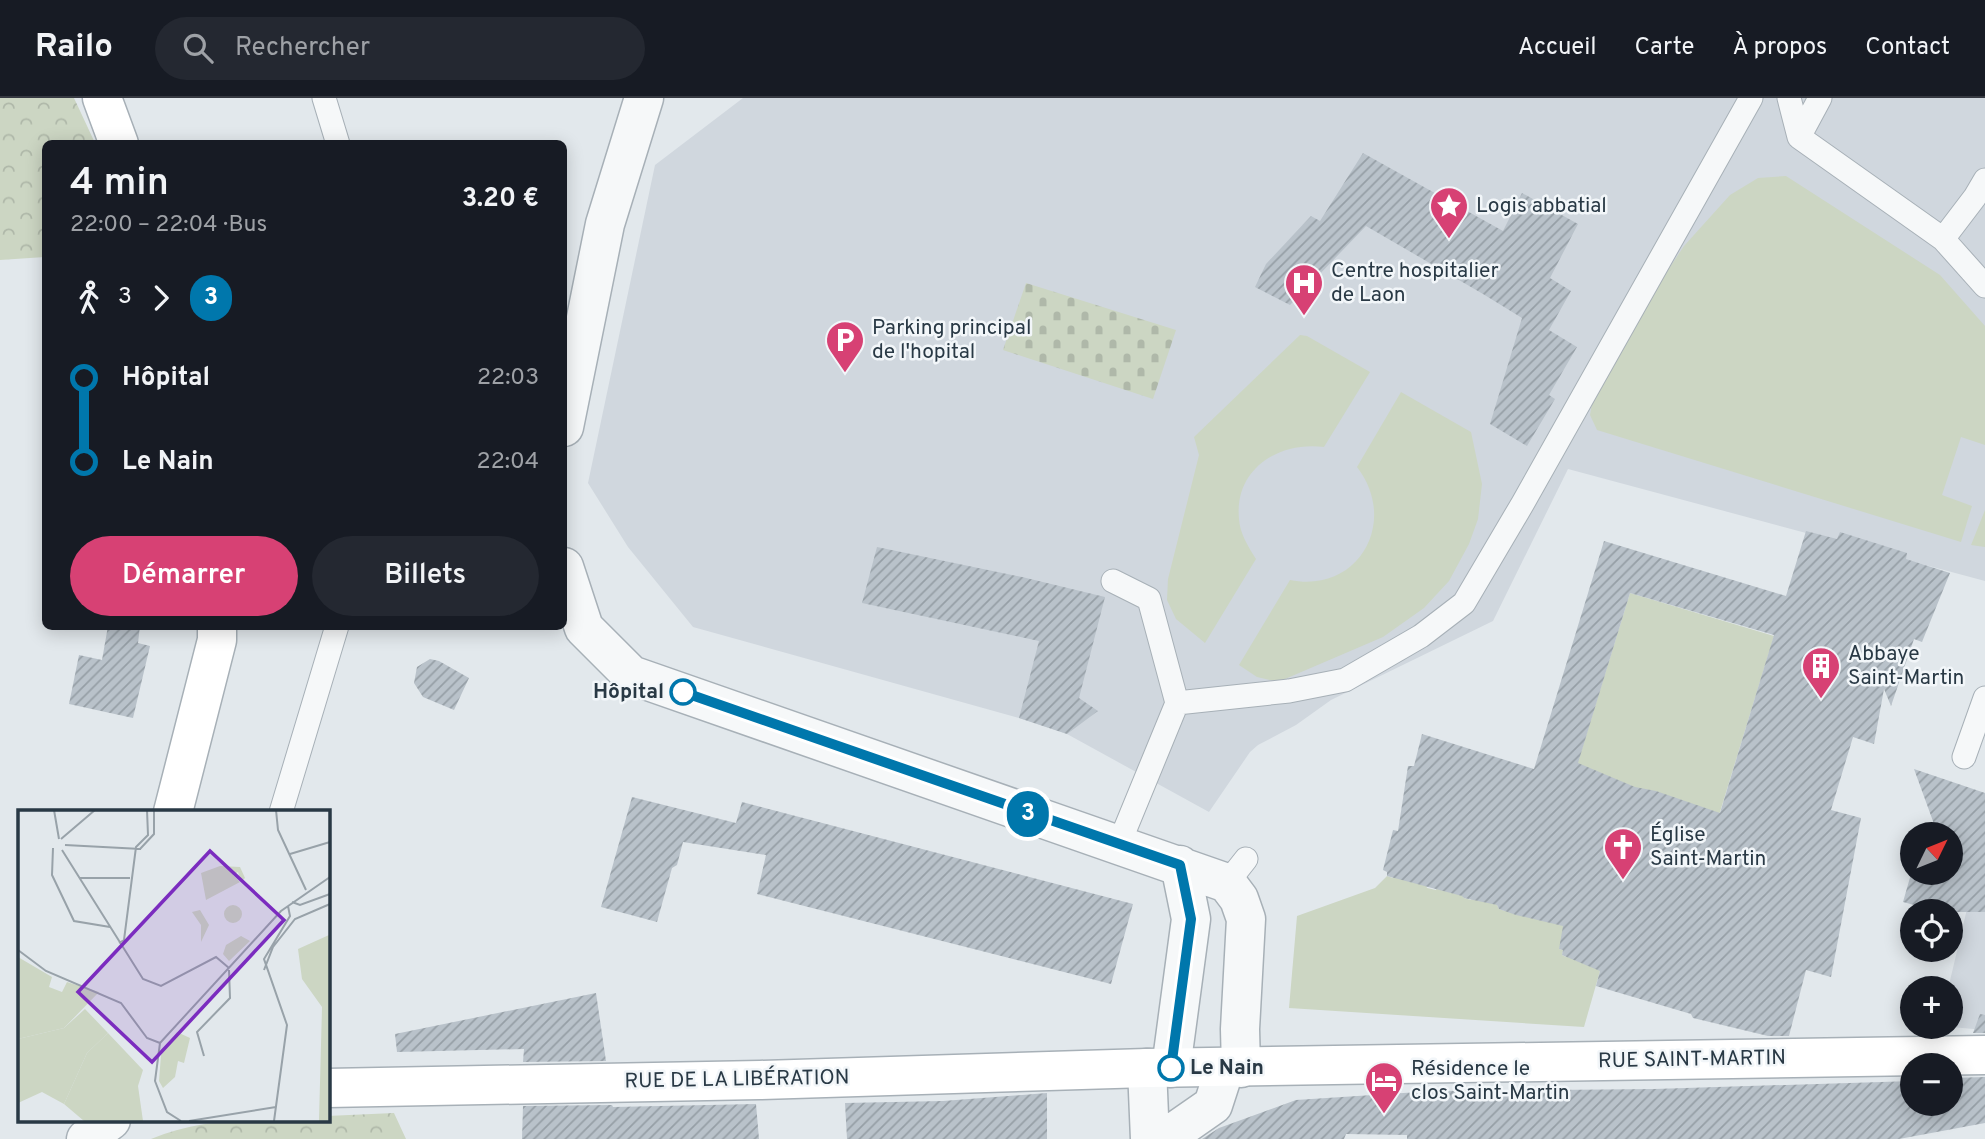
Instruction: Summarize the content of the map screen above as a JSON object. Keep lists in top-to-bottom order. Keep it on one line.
{"streets":{"main road":["RUE SAINT-MARTIN","RUE DE LA LIBÉRATION"]},"crossings":[["RUE SAINT-MARTIN","RUE DE LA LIBÉRATION"]],"places":{"place":["Logis abbatial"],"hospital":["Centre hospitalier de Laon"],"parking":["Parking principal de l'hopital"],"other":["Hôpital","Le Nain"],"building":["Abbaye Saint-Martin"],"church":["Église Saint-Martin"],"hotel":["Résidence le clos Saint-Martin"]},"lines":["bus line 3"],"north":"top right","page":{"header":"Railo","search":"Rechercher","nav":["Accueil","Carte","À propos","Contact"],"on_map":"3","heading":["4 min","22:00 – 22:04 · Bus","3.20 €"],"legs":["3","3"],"list":[{"name":"Hôpital","value":"22:03"},{"name":"Le Nain","value":"22:04"}],"buttons":["Démarrer","Billets"],"map_buttons":["+","−"]}}
